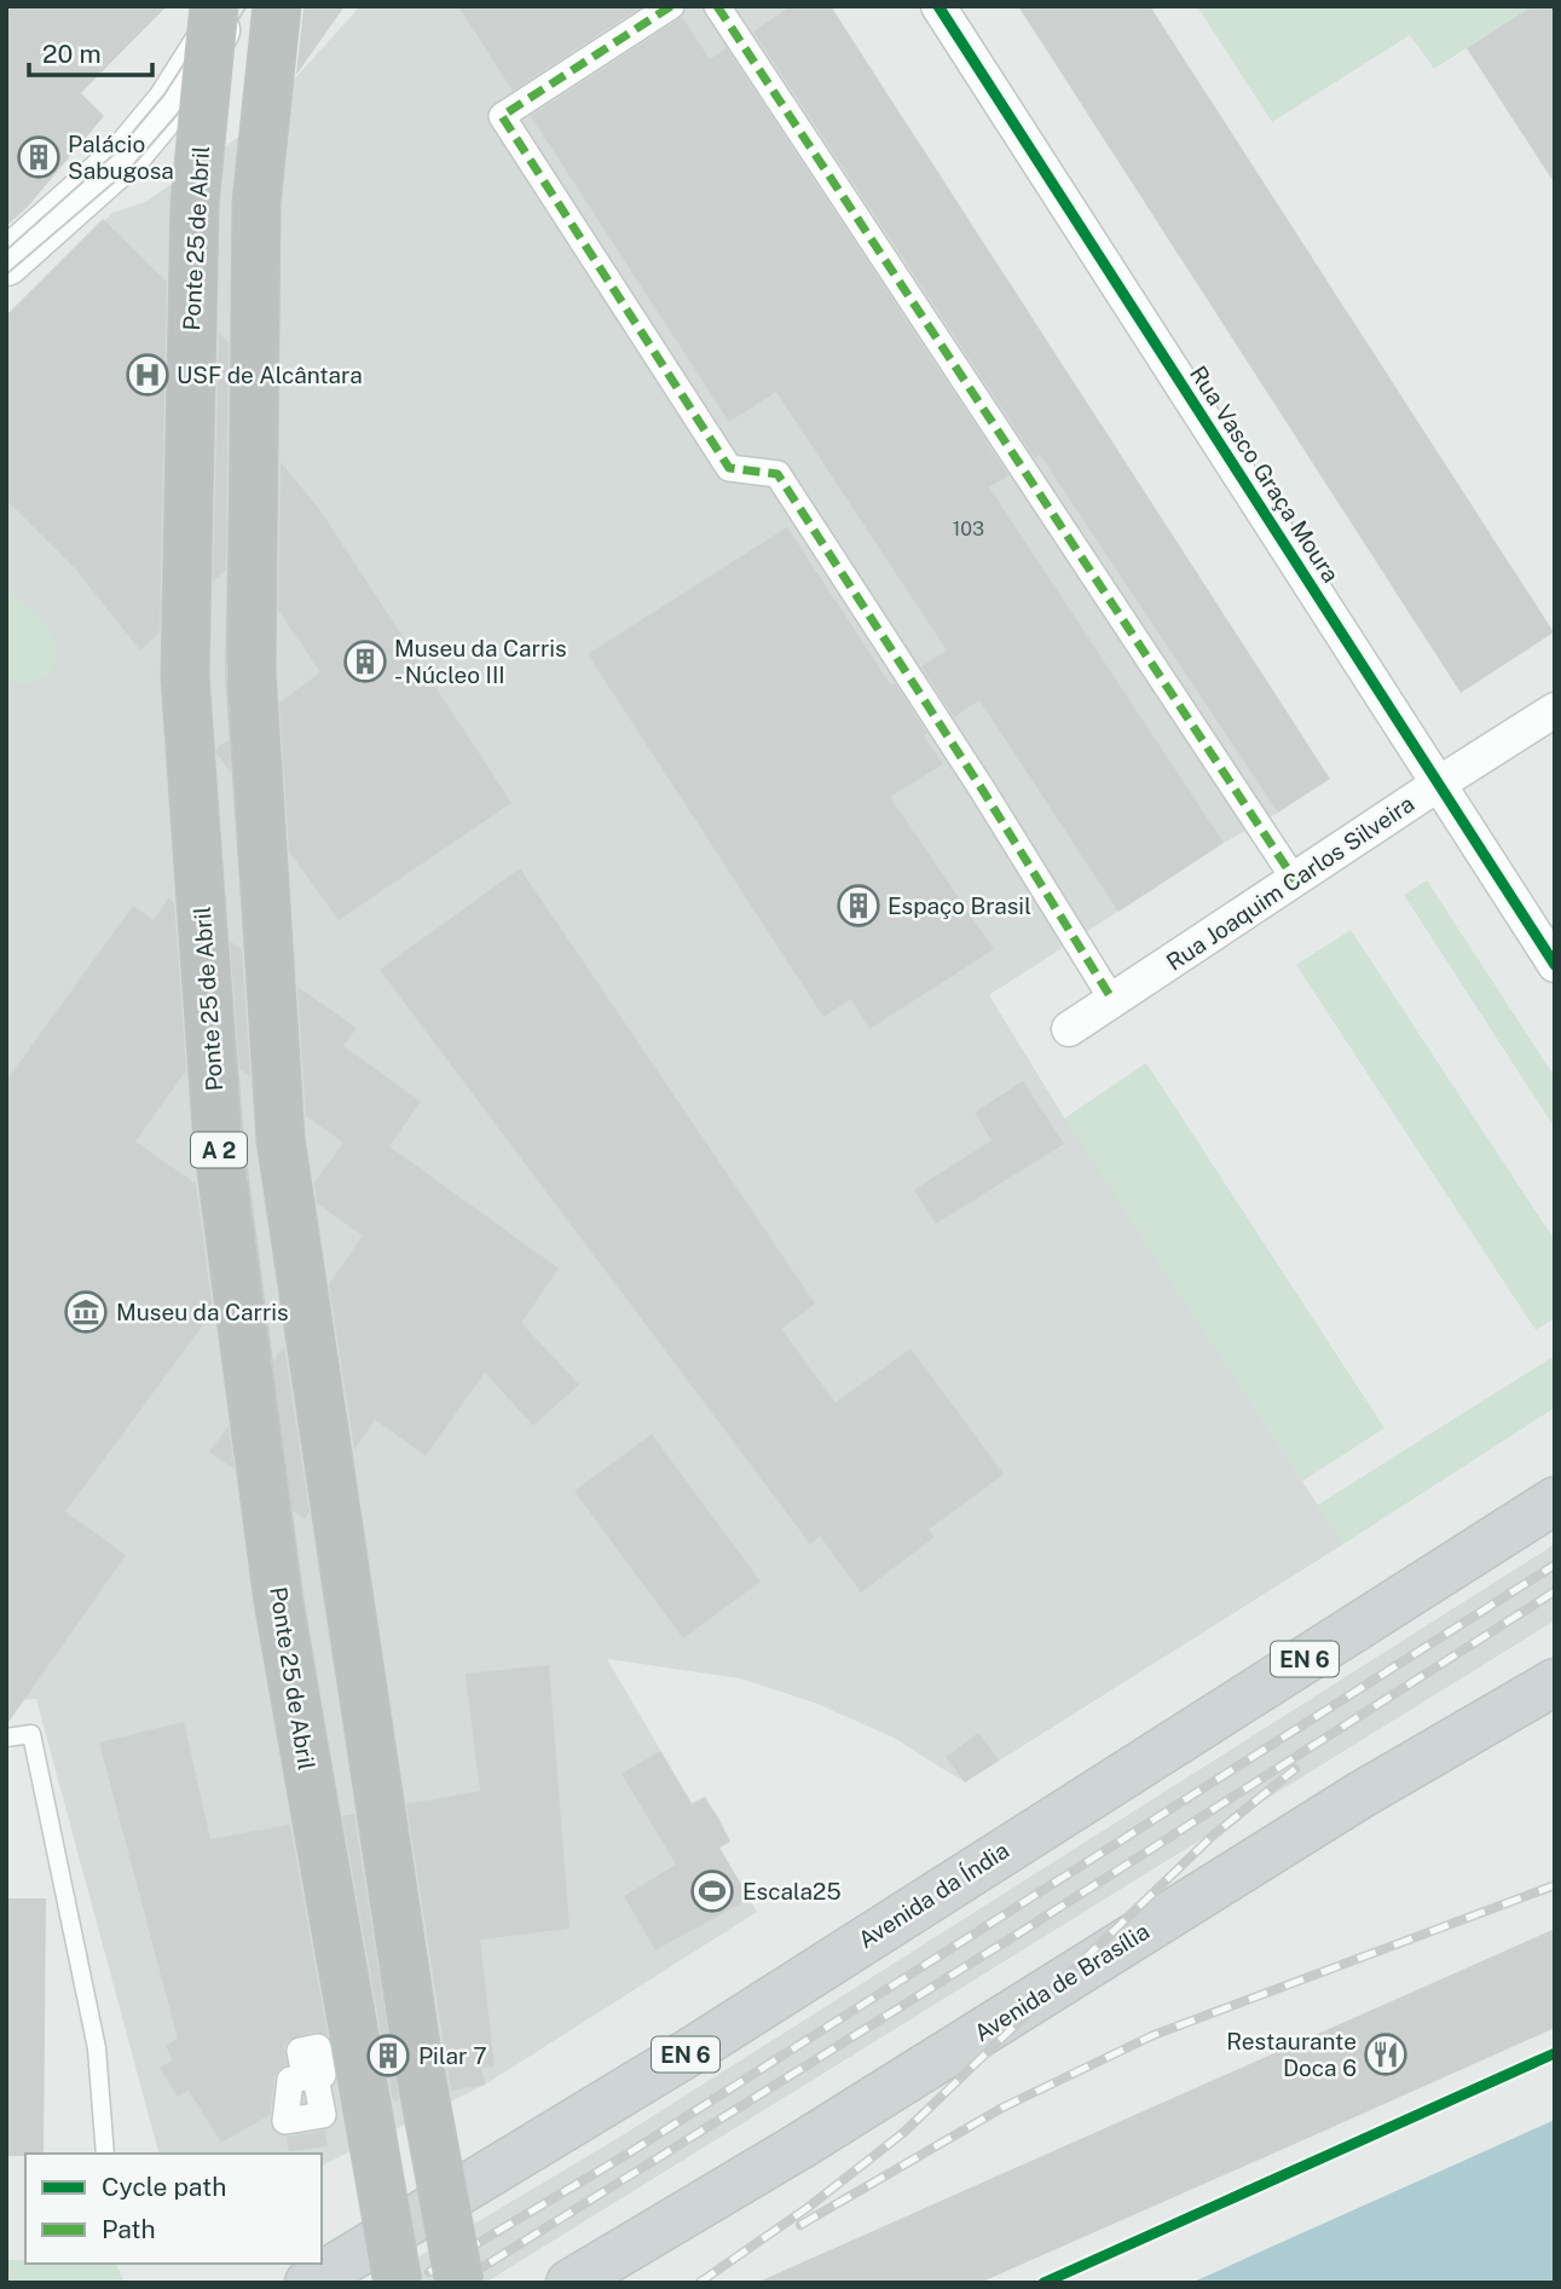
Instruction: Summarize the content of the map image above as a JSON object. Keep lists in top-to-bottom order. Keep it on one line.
{"streets":{"highway":["Ponte 25 de Abril","A 2"],"main road":["EN 6","Avenida da Índia","Avenida de Brasília"],"street":["Rua Vasco Graça Moura","Rua Joaquim Carlos Silveira"]},"crossings":[["Rua Vasco Graça Moura","Rua Joaquim Carlos Silveira"]],"places":{"building":["Palácio Sabugosa","Museu da Carris - Núcleo III","Espaço Brasil","Pilar 7"],"hospital":["USF de Alcântara"],"museum":["Museu da Carris"],"sports":["Escala25"],"restaurant":["Restaurante Doca 6"]},"house_numbers":["103"],"legend":["Cycle path","Path"],"scale_bar":"20 m"}
